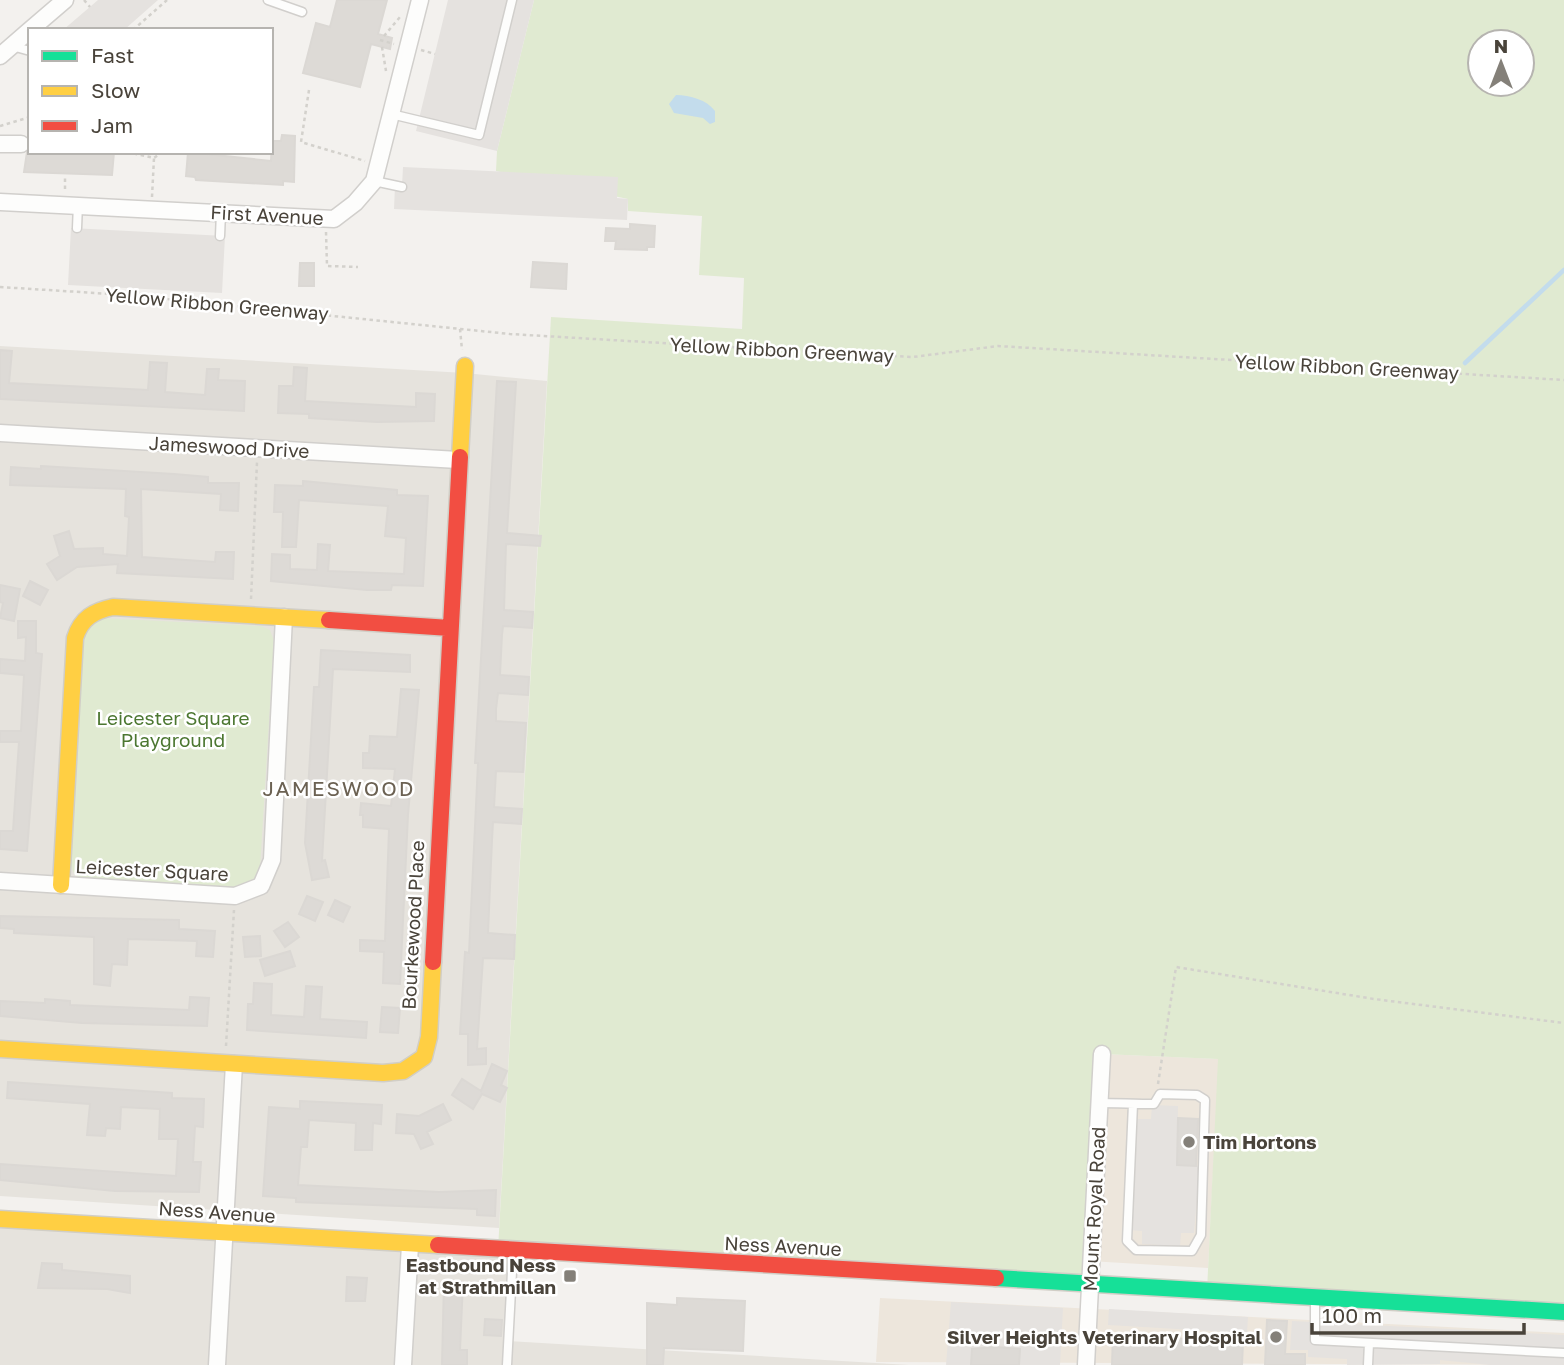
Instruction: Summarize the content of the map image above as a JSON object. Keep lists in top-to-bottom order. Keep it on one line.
{"streets":{"street":["First Avenue","Jameswood Drive","Leicester Square","Bourkewood Place","Mount Royal Road","Ness Avenue"],"path":["Yellow Ribbon Greenway"]},"crossings":[["Jameswood Drive","Bourkewood Place"],["Leicester Square","Bourkewood Place"],["Mount Royal Road","Ness Avenue"]],"districts":["JAMESWOOD"],"parks":["Leicester Square Playground"],"places":{"other":["Tim Hortons","Silver Heights Veterinary Hospital"],"transit":["Eastbound Ness at Strathmillan"]},"legend":["Fast","Slow","Jam"],"scale_bar":"100 m","north":"top"}
